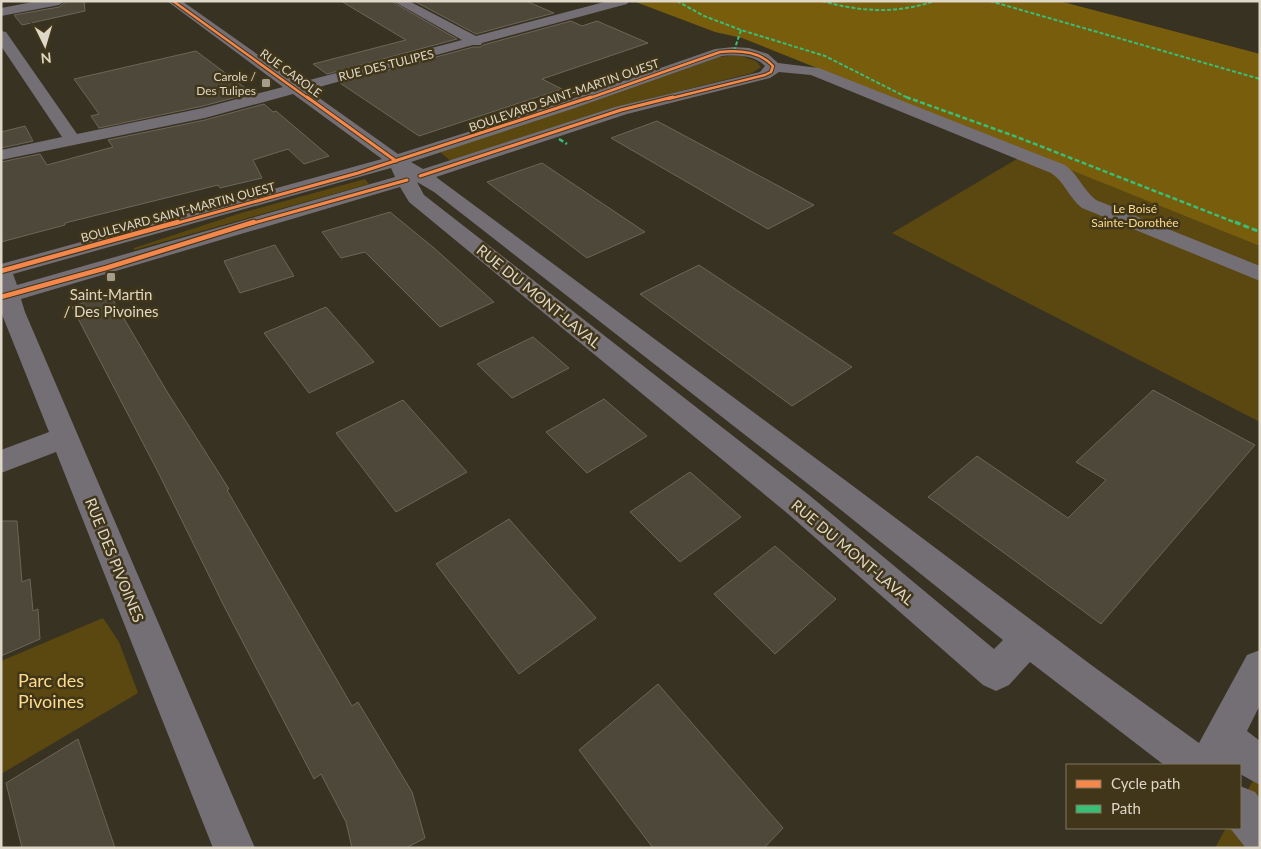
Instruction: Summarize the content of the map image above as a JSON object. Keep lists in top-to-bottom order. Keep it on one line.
{"streets":{"street":["RUE DES TULIPES","RUE CAROLE","BOULEVARD SAINT-MARTIN OUEST","RUE DU MONT-LAVAL","RUE DES PIVOINES"]},"crossings":[["RUE DES TULIPES","RUE CAROLE"],["RUE CAROLE","BOULEVARD SAINT-MARTIN OUEST"],["RUE CAROLE","RUE DU MONT-LAVAL"],["BOULEVARD SAINT-MARTIN OUEST","RUE DU MONT-LAVAL"],["BOULEVARD SAINT-MARTIN OUEST","RUE DES PIVOINES"]],"parks":["Le Boisé Sainte-Dorothée","Parc des Pivoines"],"places":{"transit":["Carole / Des Tulipes","Saint-Martin / Des Pivoines"]},"legend":["Cycle path","Path"],"north":"bottom"}
